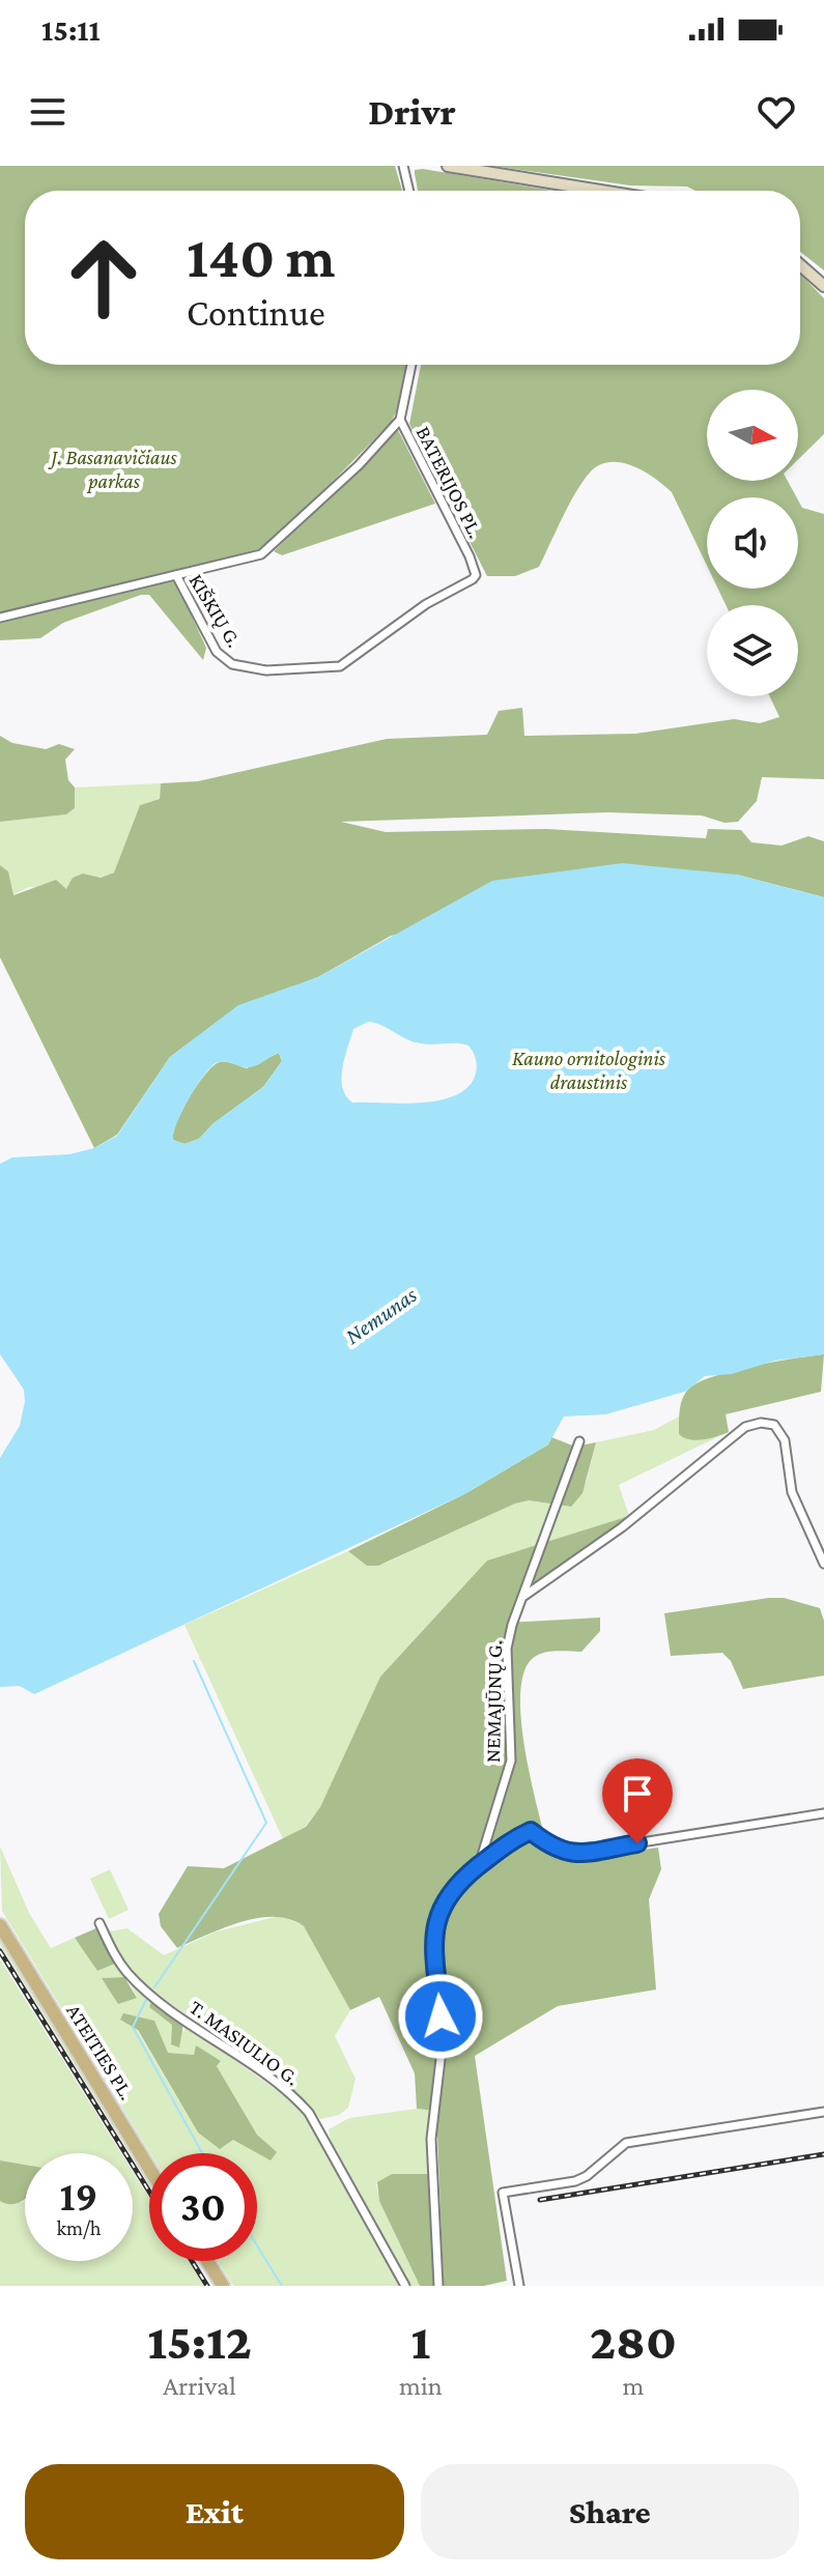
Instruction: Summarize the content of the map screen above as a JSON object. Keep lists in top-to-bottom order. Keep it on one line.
{"streets":{"main road":["ATEITIES PL."],"street":["BATERIJOS PL.","KIŠKIŲ G.","NEMAJŪNŲ G.","T. MASIULIO G."]},"crossings":[["BATERIJOS PL.","KIŠKIŲ G."]],"water":["Nemunas"],"parks":["J. Basanavičiaus parkas","Kauno ornitologinis draustinis"],"north":"right","page":{"status":"15:11","header":"Drivr","turn":["140 m","Continue"],"speed":"19 km/h","limit":"30","eta":["15:12","Arrival","1","min","280","m"],"buttons":["Exit","Share"]}}
